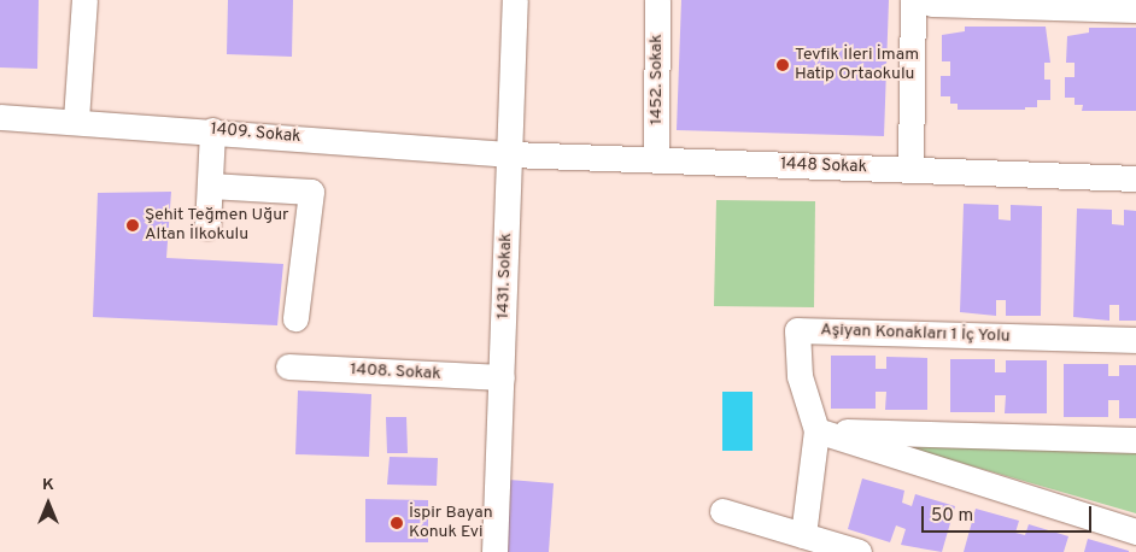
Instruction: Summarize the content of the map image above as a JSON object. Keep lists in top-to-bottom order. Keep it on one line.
{"streets":{"street":["1452. Sokak","1409. Sokak","1448 Sokak","1431. Sokak","Aşiyan Konakları 1 İç Yolu","1408. Sokak"]},"crossings":[["1452. Sokak","1448 Sokak"],["1409. Sokak","1448 Sokak"],["1409. Sokak","1431. Sokak"],["1448 Sokak","1431. Sokak"],["1431. Sokak","1408. Sokak"]],"places":["Tevfik İleri İmam Hatip Ortaokulu","Şehit Teğmen Uğur Altan İlkokulu","İspir Bayan Konuk Evi"],"scale_bar":"50 m","north":"top"}
